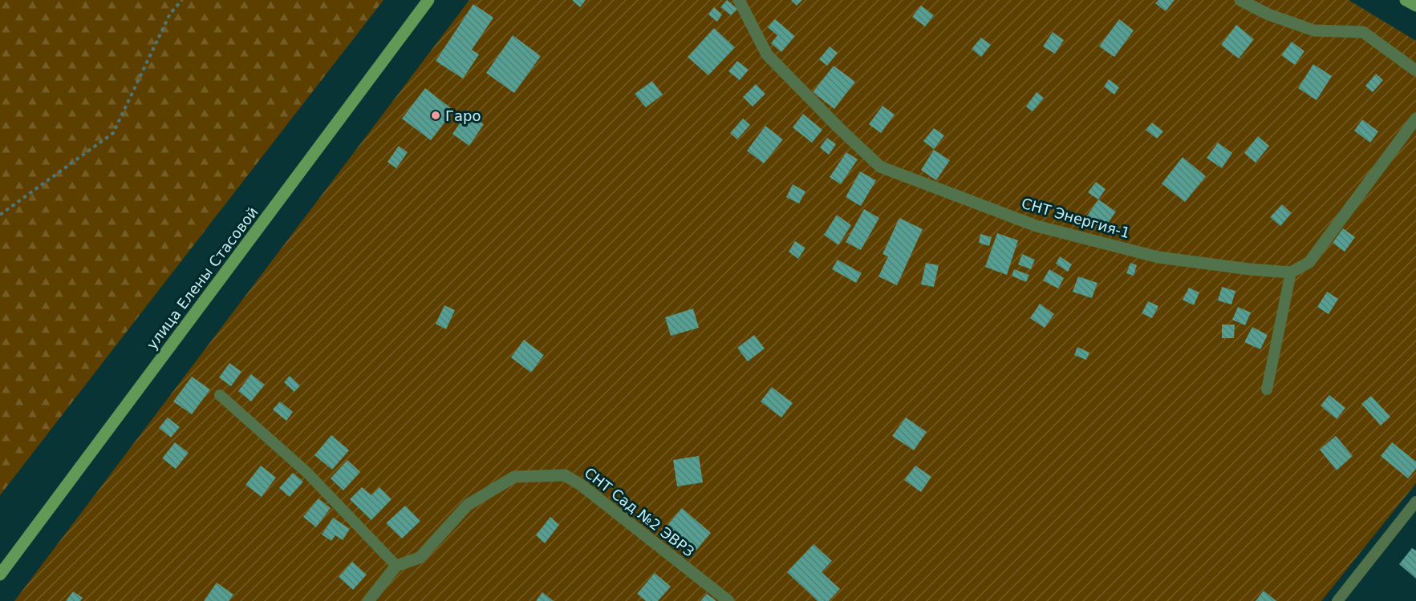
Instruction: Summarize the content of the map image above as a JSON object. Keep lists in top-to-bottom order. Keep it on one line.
{"streets":{"main road":["улица Елены Стасовой"],"street":["СНТ Энергия-1","СНТ Сад №2 ЭВРЗ"]},"places":["Гаро"]}
